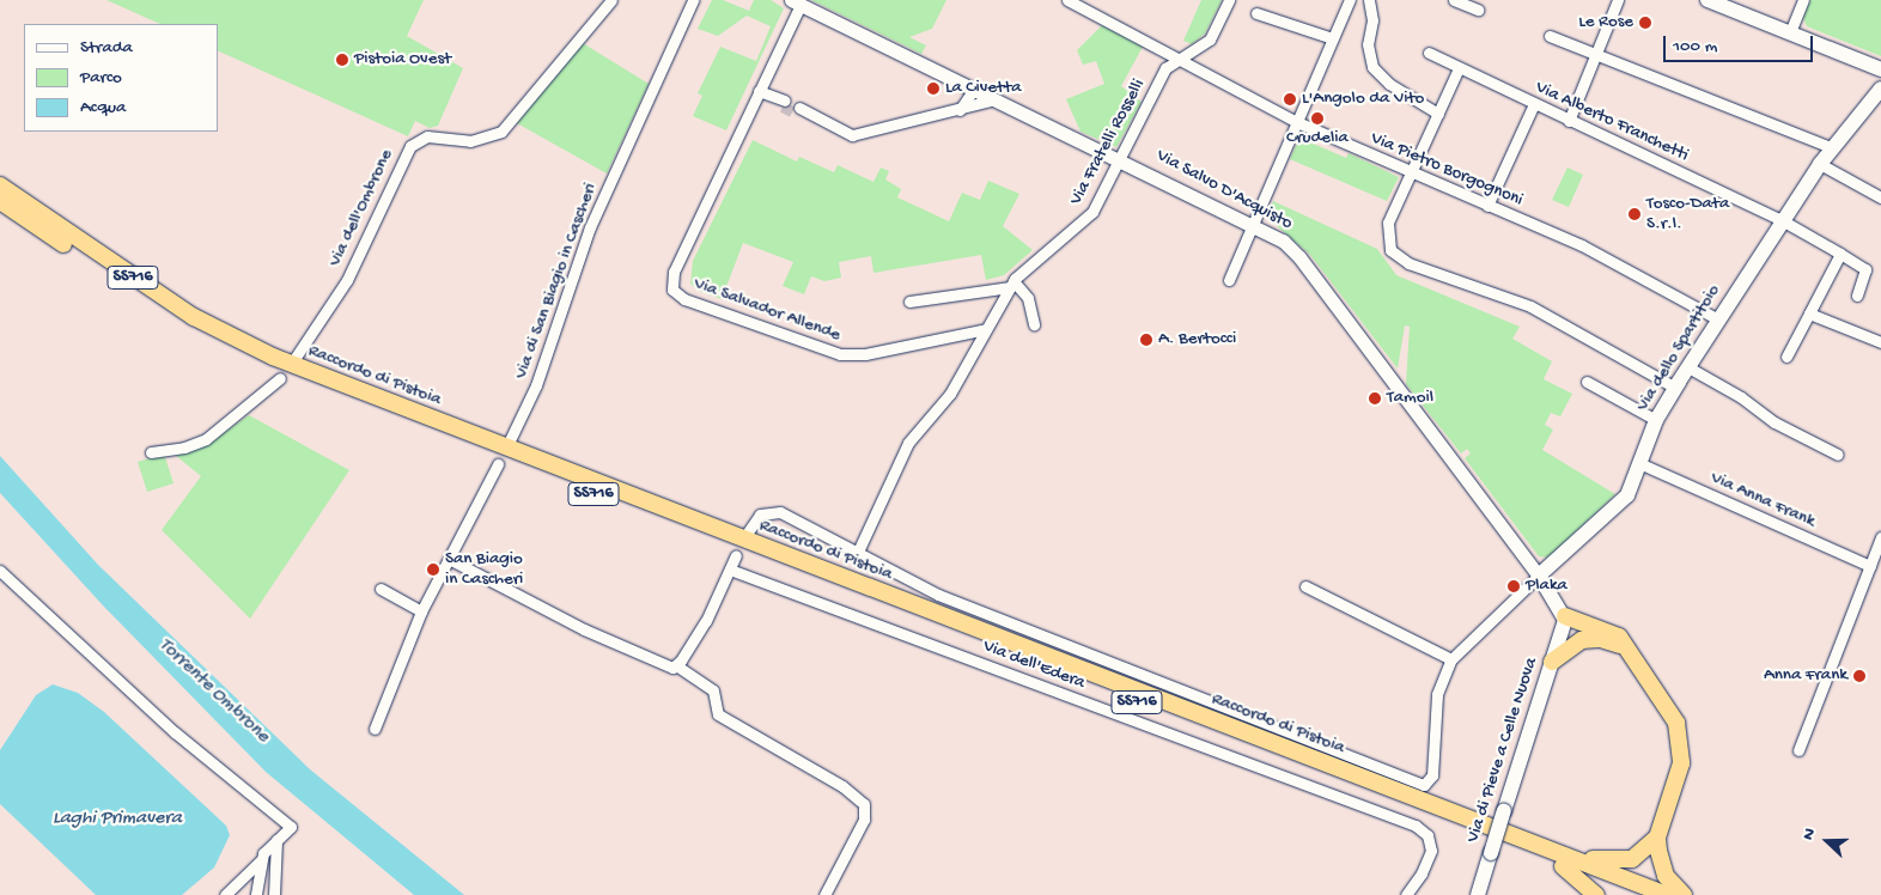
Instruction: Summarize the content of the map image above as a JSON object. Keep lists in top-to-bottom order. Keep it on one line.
{"streets":{"highway":["SS716","Raccordo di Pistoia"],"main road":["Via Salvo D'Acquisto","Via dello Spartitoio","Via di Pieve a Celle Nuova"],"street":["Via Alberto Franchetti","Via Fratelli Rosselli","Via Pietro Borgognoni","Via dell'Ombrone","Via di San Biagio in Cascheri","Via Salvador Allende","Via Anna Frank","Via dell'Edera"]},"crossings":[["Via Alberto Franchetti","Via dello Spartitoio"],["Via Fratelli Rosselli","Via Pietro Borgognoni"],["Via Fratelli Rosselli","Via Salvo D'Acquisto"],["Via Fratelli Rosselli","Via Salvador Allende"],["Via Fratelli Rosselli","Via dell'Edera"],["Via Pietro Borgognoni","Via dello Spartitoio"],["Via Salvo D'Acquisto","Via Salvador Allende"],["Via Salvo D'Acquisto","Via dello Spartitoio"],["Via Salvo D'Acquisto","Via di Pieve a Celle Nuova"],["Via dello Spartitoio","Via Anna Frank"],["Via dello Spartitoio","Via dell'Edera"]],"water":["Torrente Ombrone","Laghi Primavera"],"places":["Le Rose","Pistoia Ovest","La Civetta","L'Angolo da Vito","Crudelia","Tosco-Data S.r.l.","A. Bertocci","Tamoil","San Biagio in Cascheri","Plaka","Anna Frank"],"legend":["Strada","Parco","Acqua"],"scale_bar":"100 m","north":"left"}
